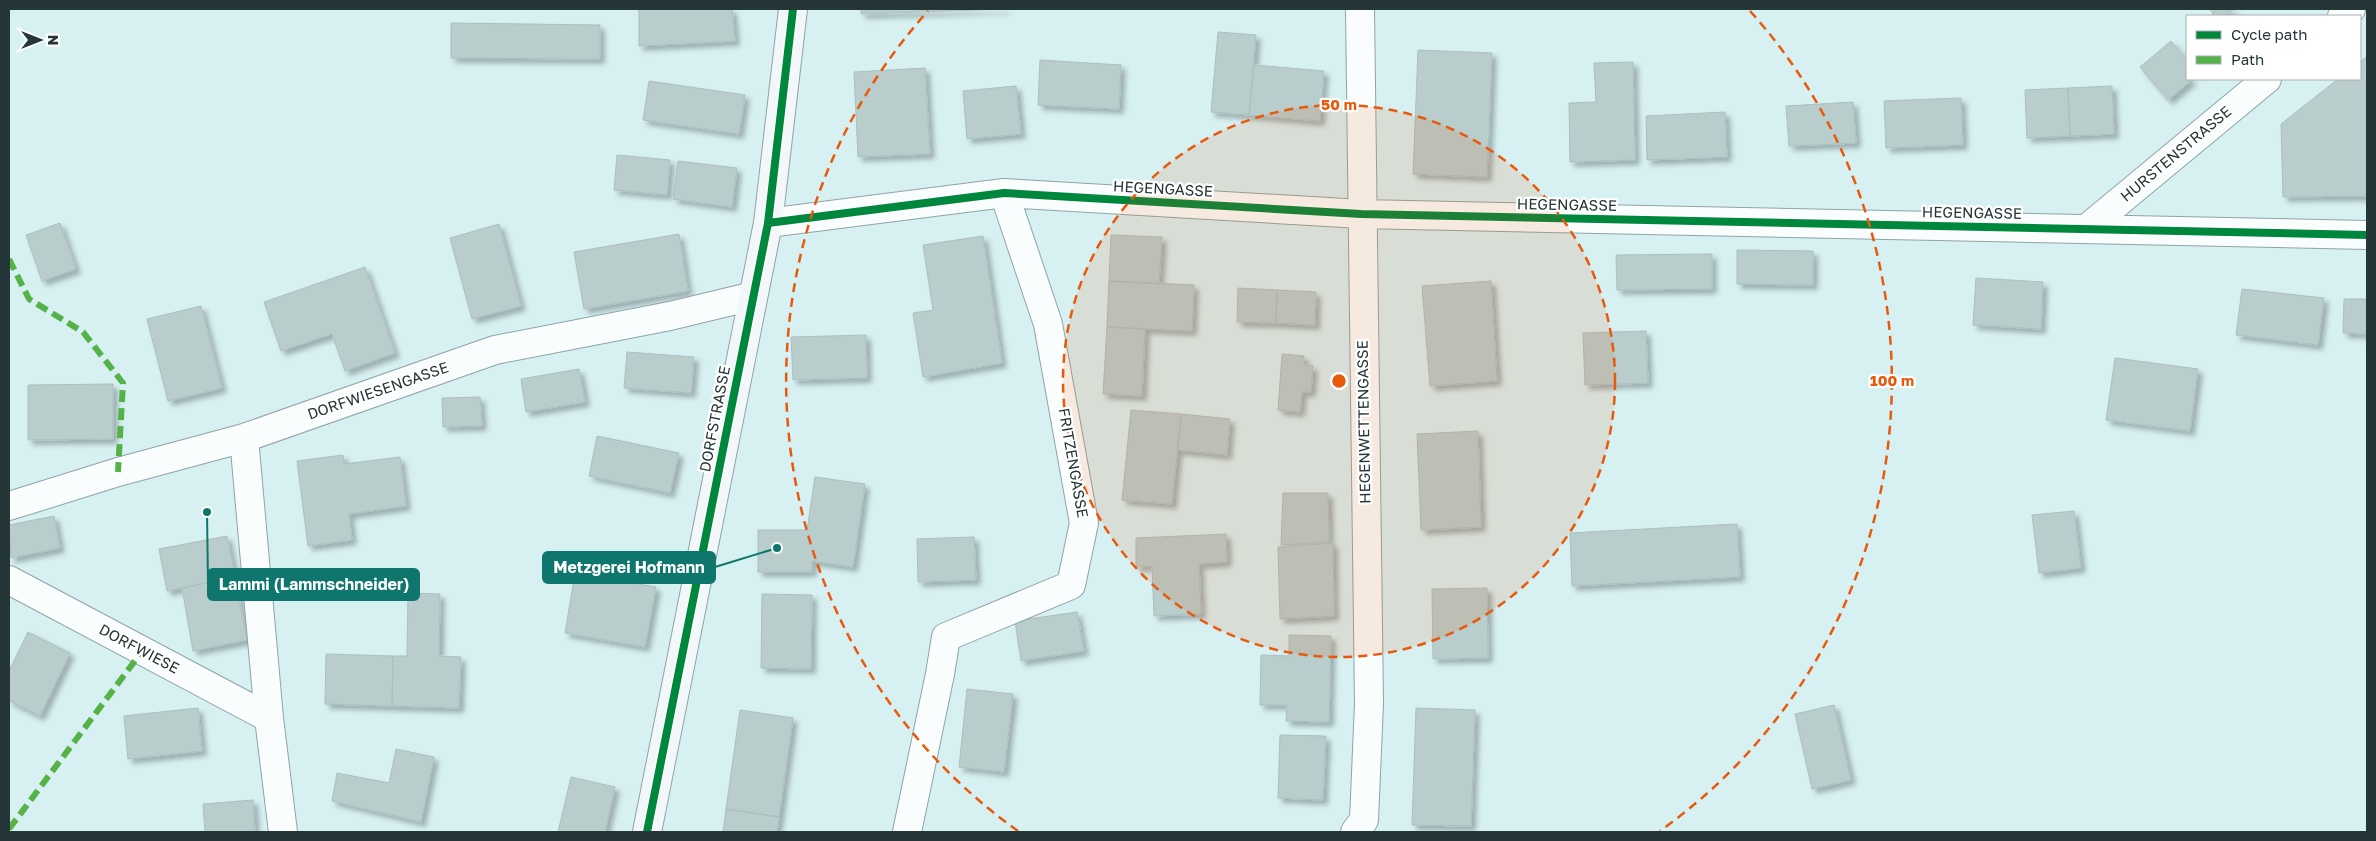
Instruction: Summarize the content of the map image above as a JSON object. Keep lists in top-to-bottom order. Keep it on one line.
{"streets":{"street":["HURSTENSTRASSE","HEGENGASSE","DORFWIESENGASSE","DORFSTRASSE","HEGENWETTENGASSE","FRITZENGASSE","DORFWIESE"]},"crossings":[["HURSTENSTRASSE","HEGENGASSE"],["HEGENGASSE","DORFSTRASSE"],["HEGENGASSE","HEGENWETTENGASSE"],["HEGENGASSE","FRITZENGASSE"],["DORFWIESENGASSE","DORFSTRASSE"]],"places":["Lammi (Lammschneider)","Metzgerei Hofmann"],"legend":["Cycle path","Path"],"north":"right","rings":["50 m","100 m"]}
